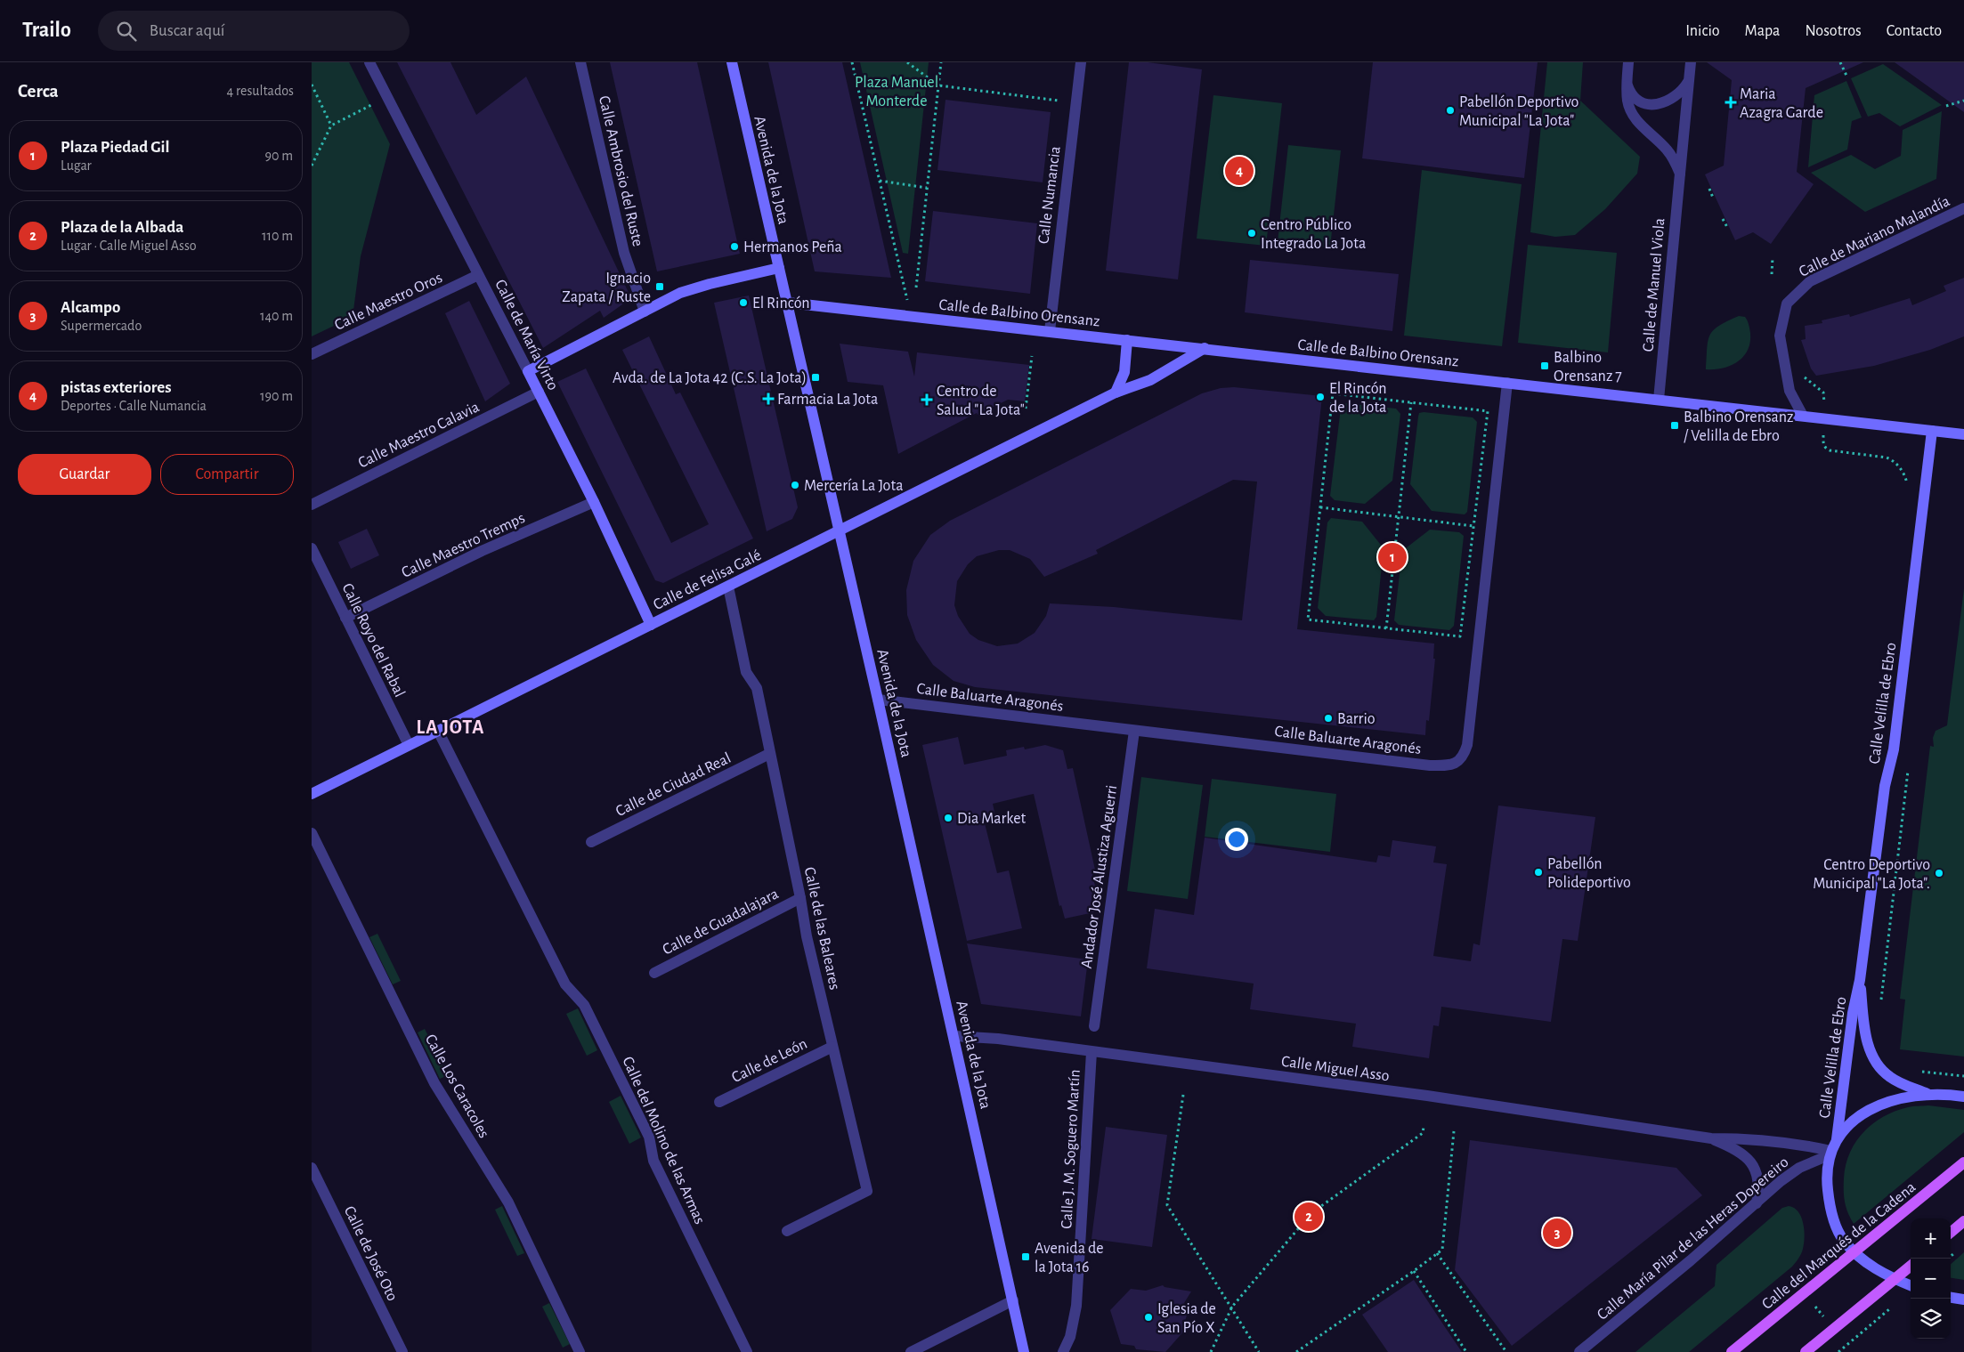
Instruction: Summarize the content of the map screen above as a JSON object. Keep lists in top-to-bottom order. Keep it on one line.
{"streets":{"main road":["Calle del Marqués de la Cadena"],"street":["Avenida de la Jota","Calle Ambrosio del Ruste","Calle Numancia","Calle de Mariano Malandía","Calle de Manuel Viola","Calle Maestro Oros","Calle de Balbino Orensanz","Calle de María Virto","Calle Maestro Calavia","Calle Maestro Tremps","Calle de Felisa Galé","Calle Royo del Rabal","Calle Baluarte Aragonés","Calle Velilla de Ebro","Calle de Ciudad Real","Andador José Alustiza Aguerri","Calle de Guadalajara","Calle de las Baleares","Calle de León","Calle Miguel Asso","Calle Los Caracoles","Calle del Molino de las Armas","Calle J. M. Soguero Martín","Calle María Pilar de las Heras Dopereiro","Calle de José Oto"]},"crossings":[["Avenida de la Jota","Calle de Balbino Orensanz"],["Avenida de la Jota","Calle de Felisa Galé"],["Avenida de la Jota","Calle Baluarte Aragonés"],["Avenida de la Jota","Calle Miguel Asso"],["Calle Numancia","Calle de Balbino Orensanz"],["Calle de Mariano Malandía","Calle de Balbino Orensanz"],["Calle de Manuel Viola","Calle de Balbino Orensanz"],["Calle Maestro Oros","Calle de María Virto"],["Calle de Balbino Orensanz","Calle de Felisa Galé"],["Calle de Balbino Orensanz","Calle Baluarte Aragonés"],["Calle de Balbino Orensanz","Calle Velilla de Ebro"],["Calle de María Virto","Calle Maestro Calavia"],["Calle de María Virto","Calle Maestro Tremps"],["Calle de María Virto","Calle de Felisa Galé"],["Calle Maestro Tremps","Calle Royo del Rabal"],["Calle de Felisa Galé","Calle Royo del Rabal"],["Calle de Felisa Galé","Calle de las Baleares"],["Calle de Felisa Galé","Calle del Molino de las Armas"],["Calle Baluarte Aragonés","Andador José Alustiza Aguerri"],["Calle de Ciudad Real","Calle de las Baleares"],["Calle de Guadalajara","Calle de las Baleares"],["Calle de las Baleares","Calle de León"],["Calle Miguel Asso","Calle J. M. Soguero Martín"],["Calle Miguel Asso","Calle María Pilar de las Heras Dopereiro"]],"districts":["LA JOTA"],"parks":["Plaza Manuel Monterde"],"places":{"health":["Maria Azagra Garde","Farmacia La Jota","Centro de Salud \"La Jota\""],"other":["Pabellón Deportivo Municipal \"La Jota\"","Centro Público Integrado La Jota","Hermanos Peña","El Rincón","El Rincón de la Jota","Mercería La Jota","Barrio","Dia Market","Pabellón Polideportivo","Centro Deportivo Municipal \"La Jota\".","Iglesia de San Pío X"],"transit":["Ignacio Zapata / Ruste","Balbino Orensanz 7","Avda. de La Jota 42 (C.S. La Jota)","Balbino Orensanz / Velilla de Ebro","Avenida de la Jota 16"]},"page":{"header":"Trailo","search":"Buscar aquí","nav":["Inicio","Mapa","Nosotros","Contacto"],"heading":["Cerca","4 resultados"],"list":[{"mark":"1","name":"Plaza Piedad Gil","note":"Lugar","value":"90 m"},{"mark":"2","name":"Plaza de la Albada","note":"Lugar · Calle Miguel Asso","value":"110 m"},{"mark":"3","name":"Alcampo","note":"Supermercado","value":"140 m"},{"mark":"4","name":"pistas exteriores","note":"Deportes · Calle Numancia","value":"190 m"}],"pins":["4","1","2","3"],"buttons":["Guardar","Compartir"],"map_buttons":["+","−"]}}
